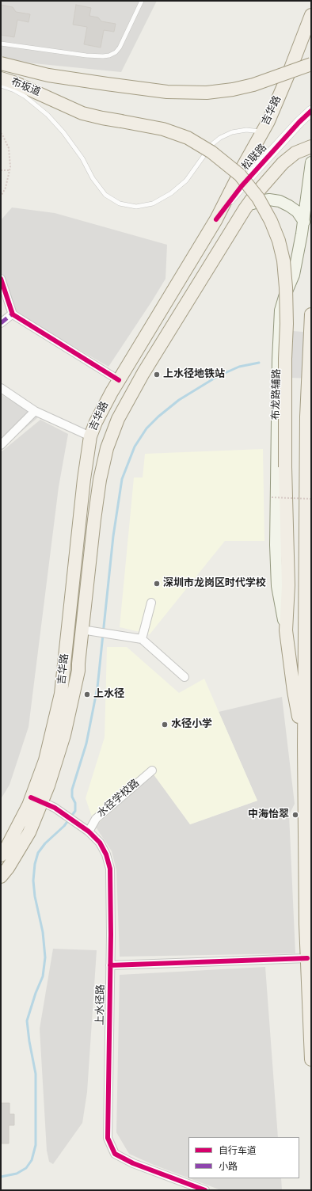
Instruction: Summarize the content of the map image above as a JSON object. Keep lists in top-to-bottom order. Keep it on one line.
{"streets":{"main road":["布坂道","吉华路","布龙路辅路"],"street":["松联路","水径学校路","上水径路"]},"crossings":[["布坂道","布龙路辅路"],["吉华路","松联路"],["吉华路","上水径路"],["水径学校路","上水径路"]],"places":["上水径地铁站","深圳市龙岗区时代学校","上水径","水径小学","中海怡翠"],"legend":["自行车道","小路"]}
